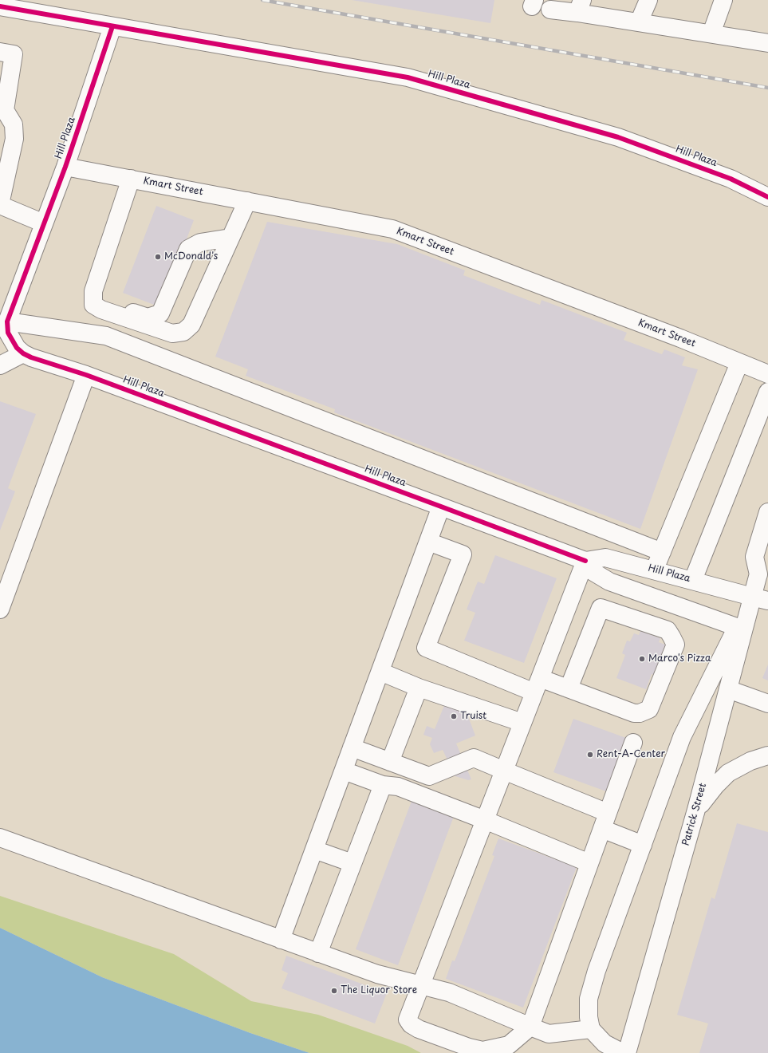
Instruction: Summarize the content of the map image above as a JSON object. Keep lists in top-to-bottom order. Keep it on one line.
{"streets":{"street":["Hill Plaza","Kmart Street","Patrick Street"]},"crossings":[["Hill Plaza","Kmart Street"]],"places":["McDonald's","Marco's Pizza","Truist","Rent-A-Center","The Liquor Store"]}
